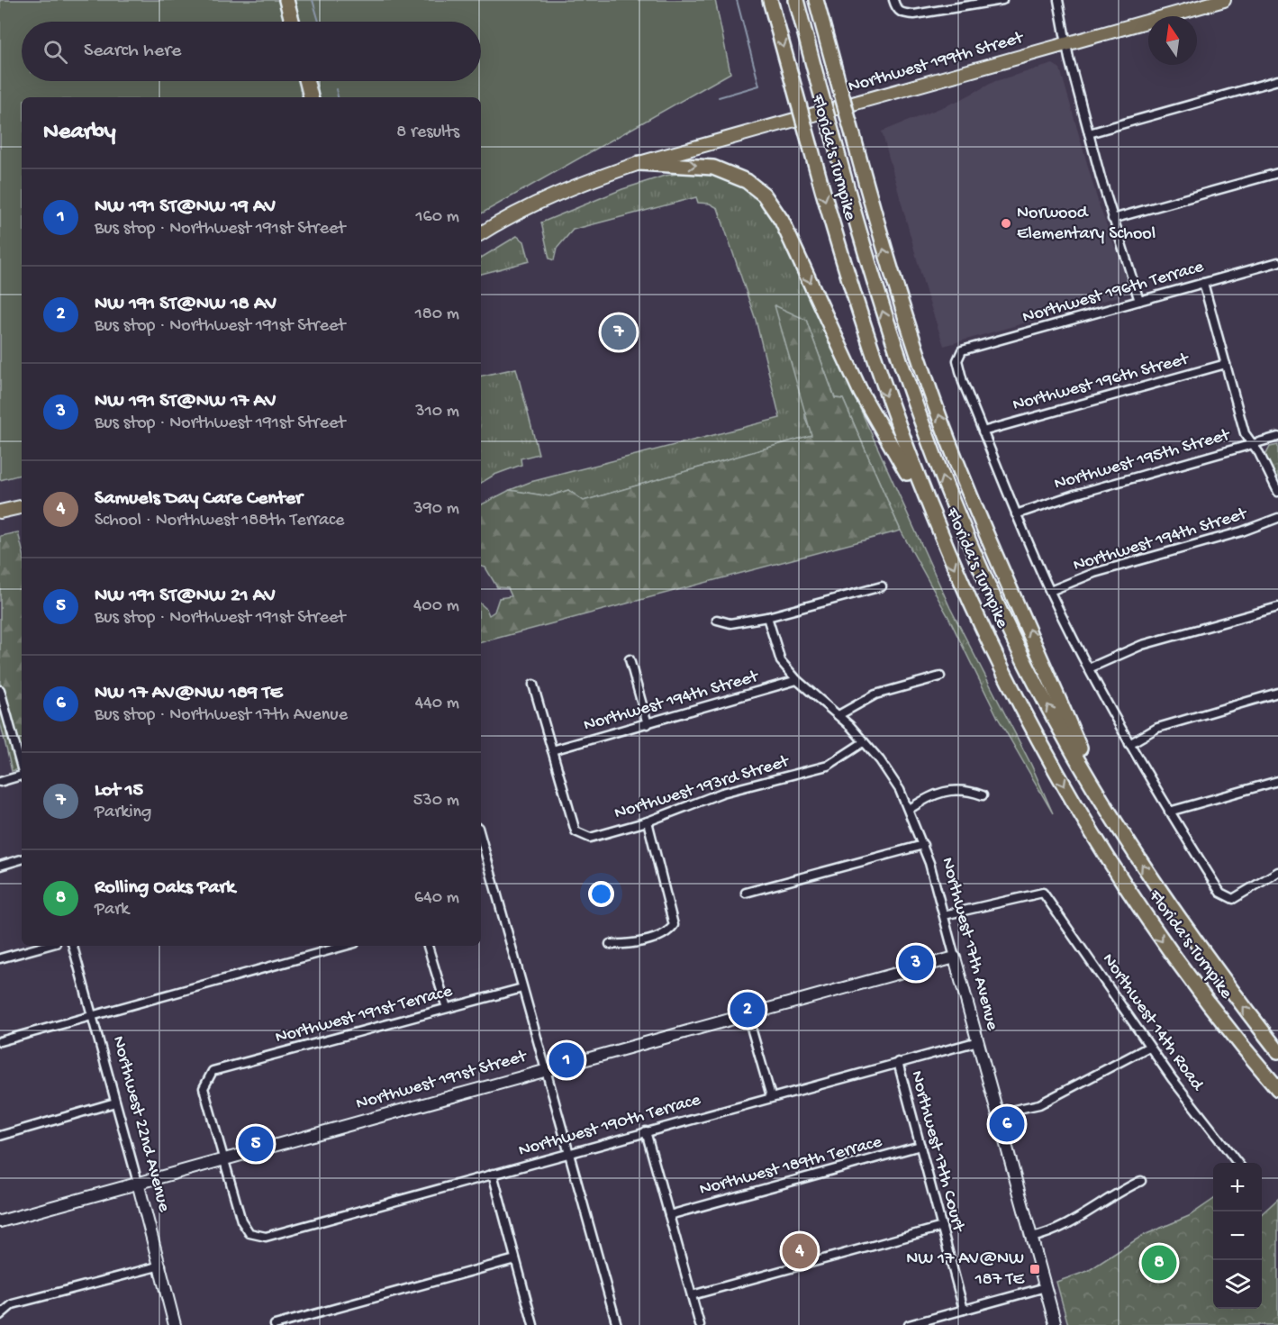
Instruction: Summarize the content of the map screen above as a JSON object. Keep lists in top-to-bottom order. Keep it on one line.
{"streets":{"highway":["Florida's Turnpike"],"main road":["Northwest 199th Street"],"street":["Northwest 196th Terrace","Northwest 196th Street","Northwest 195th Street","Northwest 194th Street","Northwest 193rd Street","Northwest 17th Avenue","Northwest 191st Terrace","Northwest 14th Road","Northwest 191st Street","Northwest 22nd Avenue","Northwest 190th Terrace","Northwest 17th Court","Northwest 189th Terrace"]},"crossings":[["Northwest 196th Terrace","Northwest 196th Street"],["Northwest 194th Street","Northwest 193rd Street"],["Northwest 194th Street","Northwest 17th Avenue"],["Northwest 193rd Street","Northwest 17th Avenue"],["Northwest 17th Avenue","Northwest 14th Road"],["Northwest 17th Avenue","Northwest 191st Street"],["Northwest 17th Avenue","Northwest 190th Terrace"],["Northwest 191st Terrace","Northwest 191st Street"],["Northwest 191st Terrace","Northwest 190th Terrace"],["Northwest 191st Street","Northwest 22nd Avenue"],["Northwest 191st Street","Northwest 190th Terrace"],["Northwest 190th Terrace","Northwest 17th Court"],["Northwest 17th Court","Northwest 189th Terrace"]],"places":{"other":["Norwood Elementary School"],"transit":["NW 17 AV@NW 187 TE"]},"north":"top","page":{"search":"Search here","heading":["Nearby","8 results"],"list":[{"mark":"1","name":"NW 191 ST@NW 19 AV","note":"Bus stop · Northwest 191st Street","value":"160 m"},{"mark":"2","name":"NW 191 ST@NW 18 AV","note":"Bus stop · Northwest 191st Street","value":"180 m"},{"mark":"3","name":"NW 191 ST@NW 17 AV","note":"Bus stop · Northwest 191st Street","value":"310 m"},{"mark":"4","name":"Samuels Day Care Center","note":"School · Northwest 188th Terrace","value":"390 m"},{"mark":"5","name":"NW 191 ST@NW 21 AV","note":"Bus stop · Northwest 191st Street","value":"400 m"},{"mark":"6","name":"NW 17 AV@NW 189 TE","note":"Bus stop · Northwest 17th Avenue","value":"440 m"},{"mark":"7","name":"Lot 15","note":"Parking","value":"530 m"},{"mark":"8","name":"Rolling Oaks Park","note":"Park","value":"640 m"}],"pins":["7","3","2","1","6","5","4","8"],"map_buttons":["+","−"]}}
